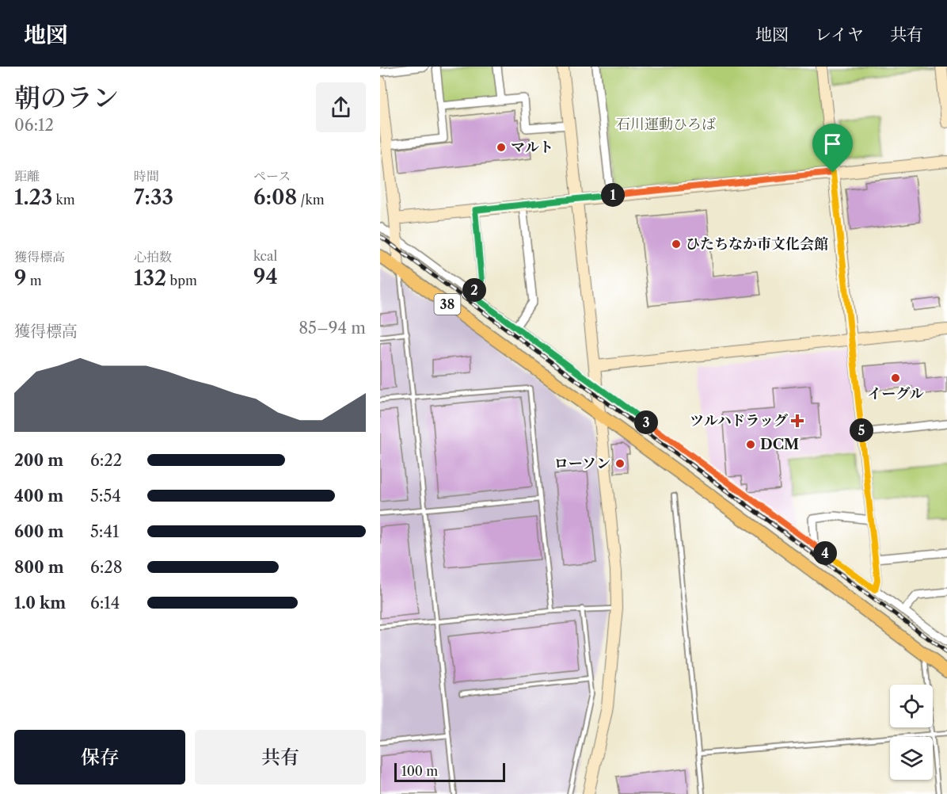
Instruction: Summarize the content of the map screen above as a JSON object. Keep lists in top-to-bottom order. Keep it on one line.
{"streets":{"main road":["38"]},"parks":["石川運動ひろば"],"places":{"other":["マルト","ひたちなか市文化会館","イーグル","DCM","ローソン"],"health":["ツルハドラッグ"]},"scale_bar":"100 m","page":{"header":"地図","nav":["地図","レイヤ","共有"],"heading":["朝のラン","06:12"],"stats":[["距離","1.23 km"],["時間","7:33"],["ペース","6:08 /km"],["獲得標高","9 m"],["心拍数","132 bpm"],["kcal","94"]],"pins":["1","2","3","5","4"],"chart":["獲得標高","85–94 m"],"list":[{"name":"200 m","note":"6:22"},{"name":"400 m","note":"5:54"},{"name":"600 m","note":"5:41"},{"name":"800 m","note":"6:28"},{"name":"1.0 km","note":"6:14"}],"buttons":["保存","共有"],"scale":"100 m"}}
